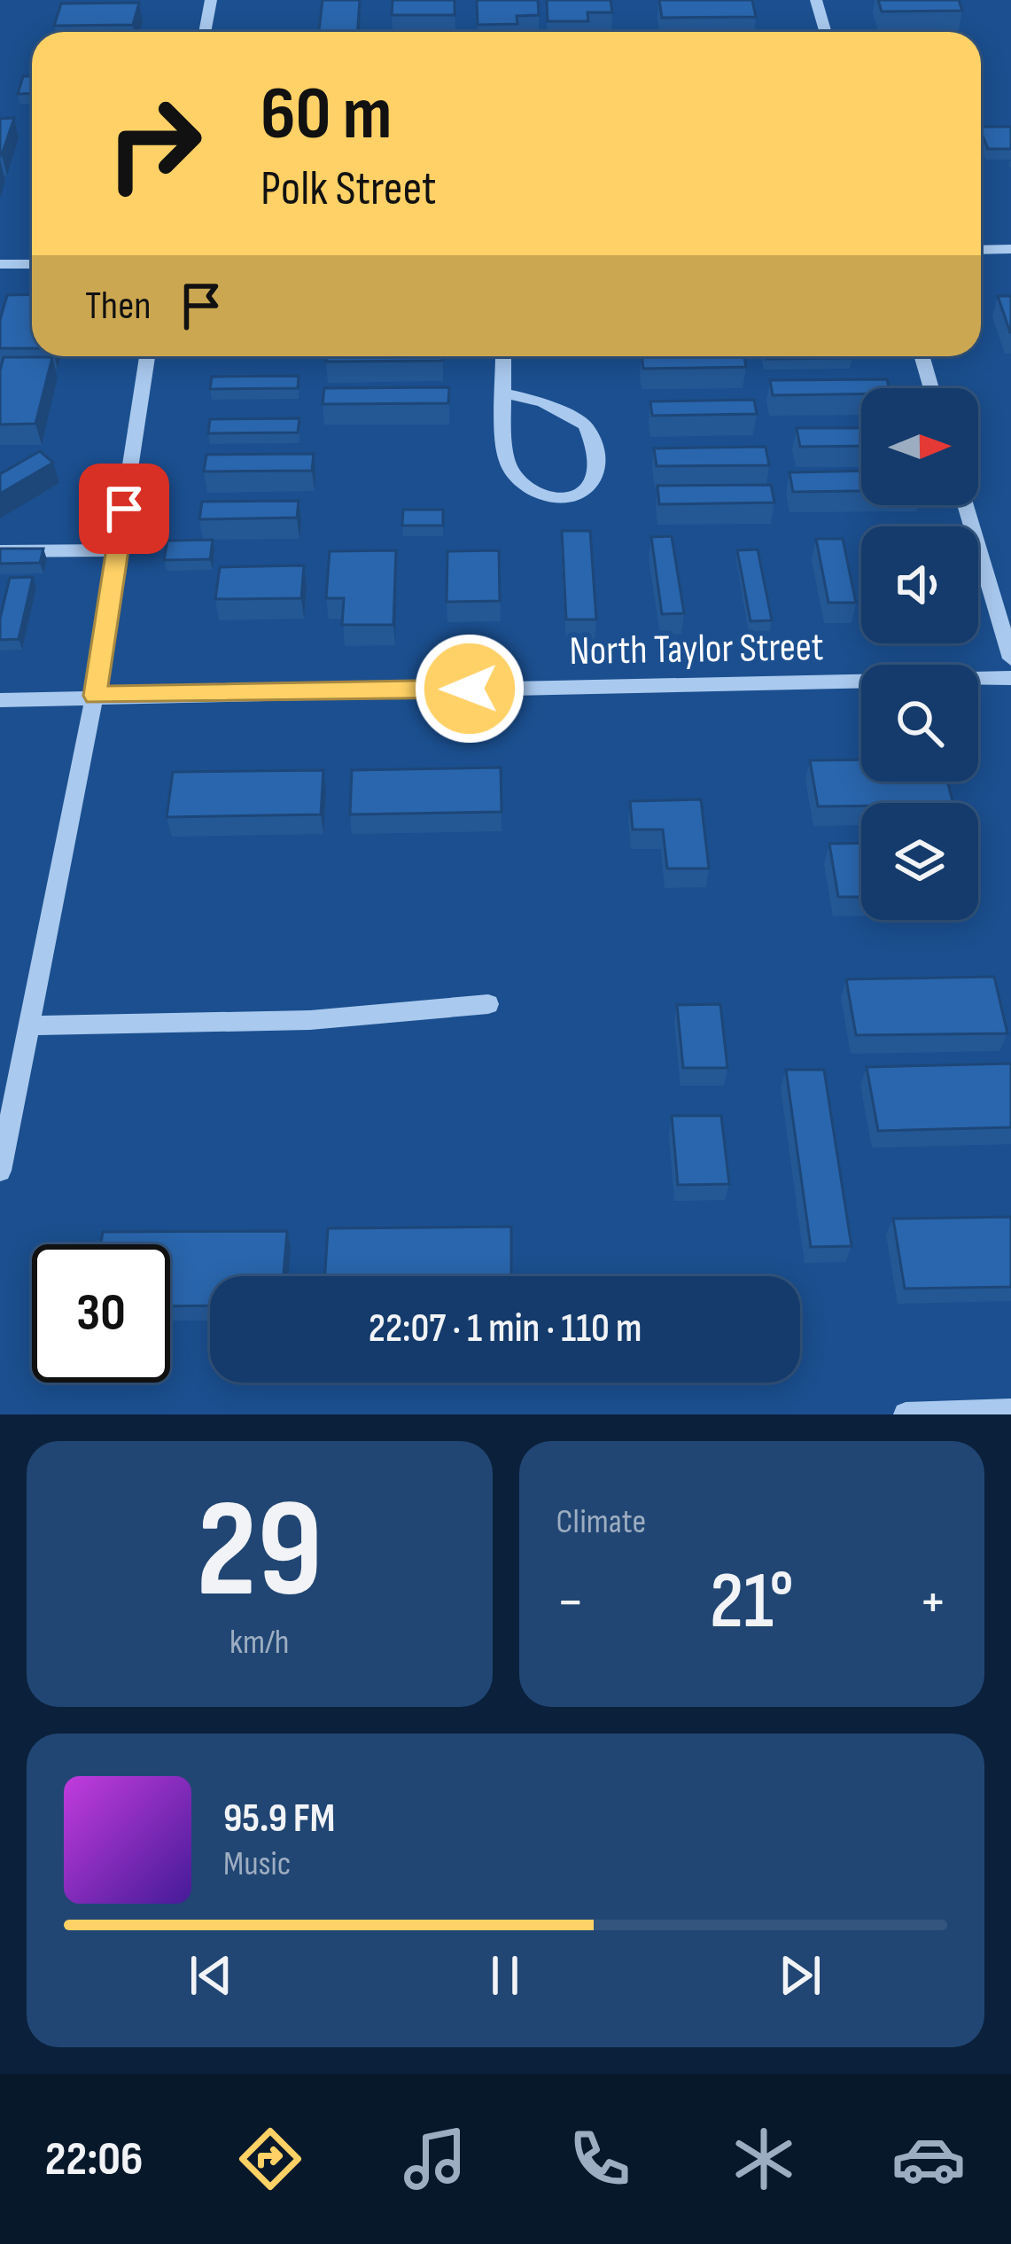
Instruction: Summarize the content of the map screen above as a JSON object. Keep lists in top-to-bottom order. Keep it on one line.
{"streets":{"street":["North Taylor Street"]},"north":"right","page":{"turn":["60 m","Polk Street"],"then":"Then","limit":"30","trip":"22:07 · 1 min · 110 m","tile":[["29","km/h"],"Climate"],"heat":["−","21°","+"],"song":["95.9 FM","Music"],"tabs":"22:06"}}
